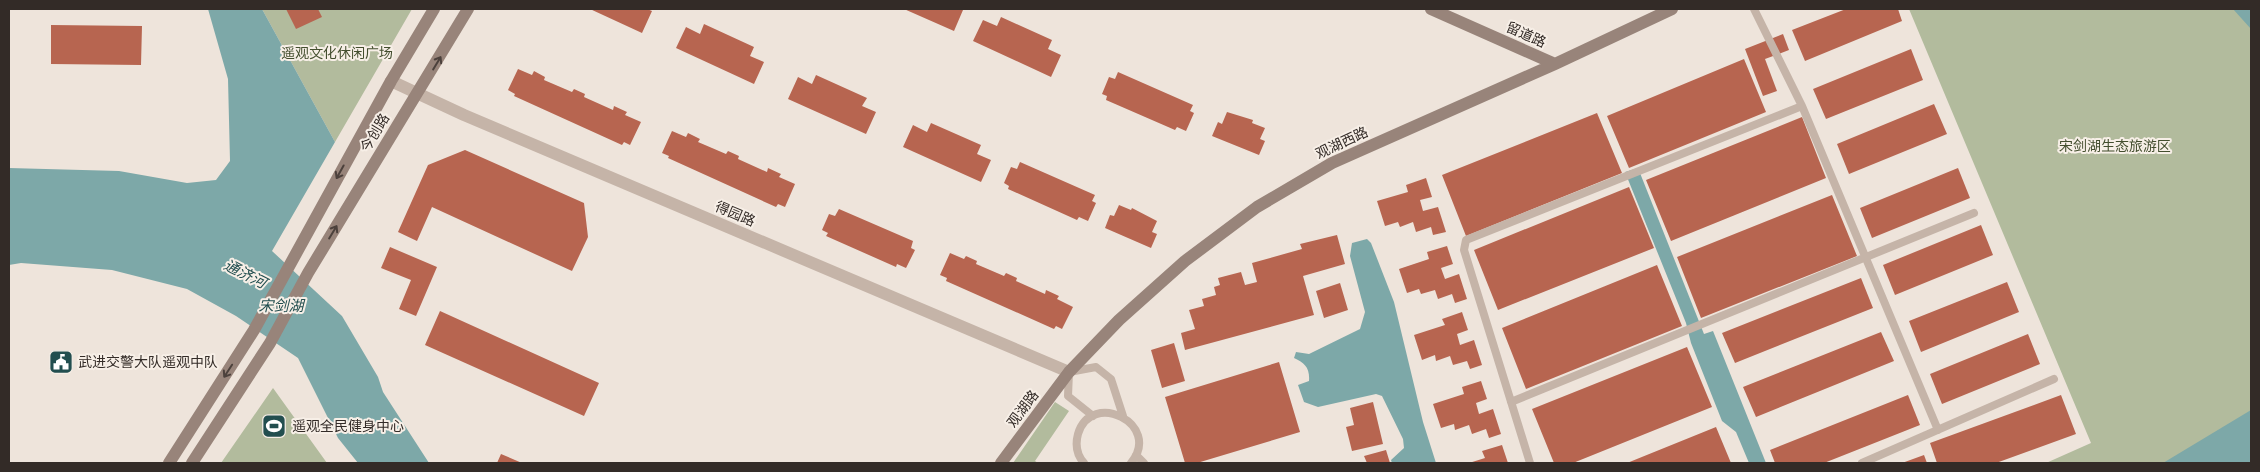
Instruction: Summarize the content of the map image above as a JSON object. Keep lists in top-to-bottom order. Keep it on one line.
{"streets":{"main road":["留道路","今创路","观湖西路","观湖路"],"street":["得园路"]},"crossings":[["留道路","观湖西路"],["今创路","得园路"],["观湖西路","得园路"],["观湖西路","观湖路"],["得园路","观湖路"]],"water":["通济河","宋剑湖"],"parks":["遥观文化休闲广场","宋剑湖生态旅游区"],"places":{"public building":["武进交警大队遥观中队"],"sports":["遥观全民健身中心"]}}
